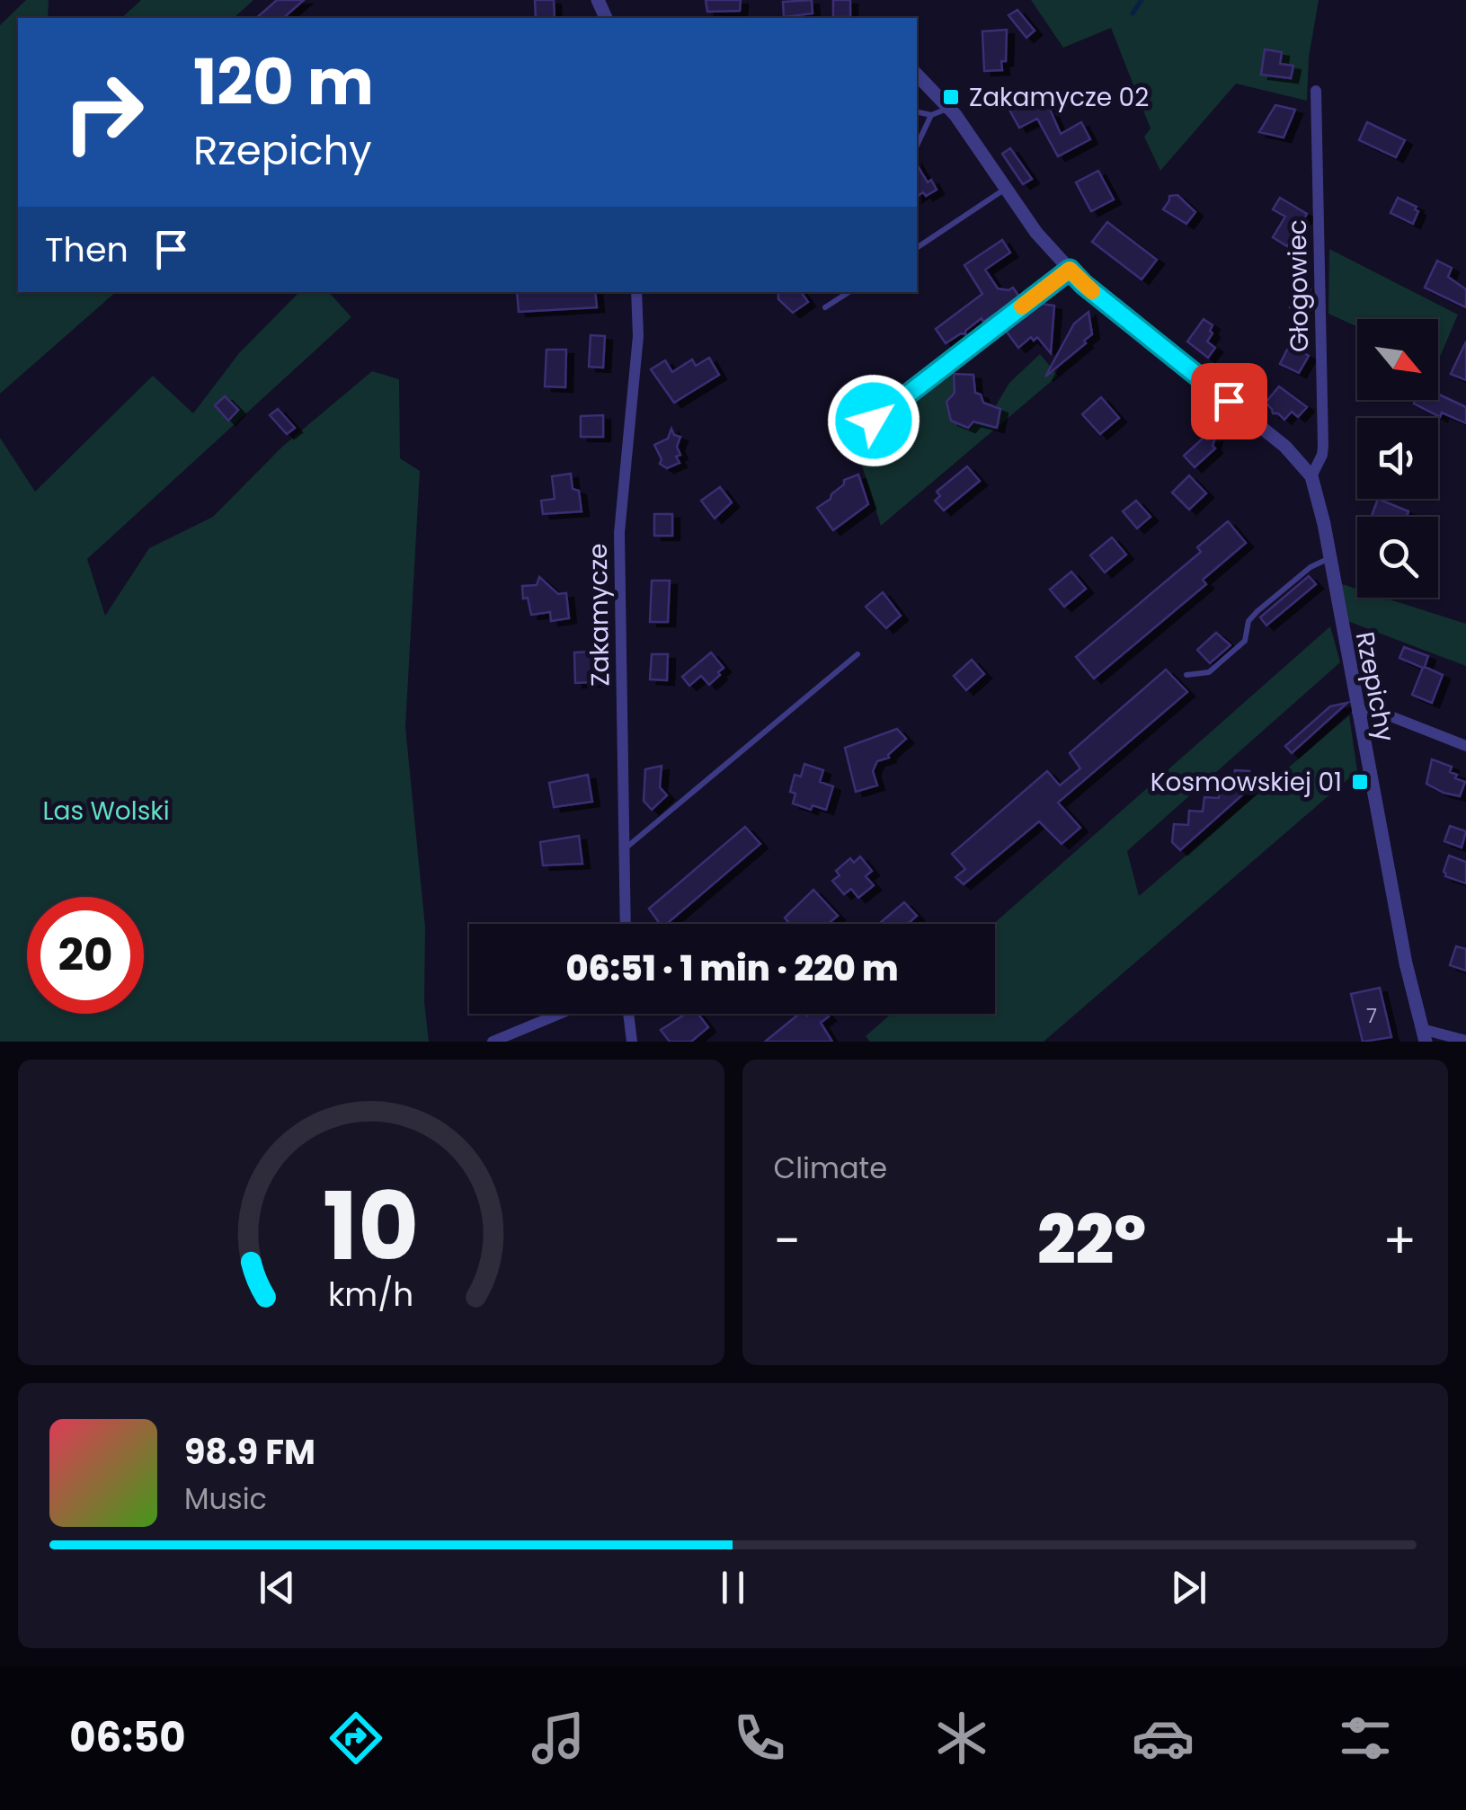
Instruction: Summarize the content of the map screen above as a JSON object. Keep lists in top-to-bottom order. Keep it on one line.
{"streets":{"street":["Głogowiec","Zakamycze","Rzepichy"]},"crossings":[["Głogowiec","Rzepichy"]],"parks":["Las Wolski"],"places":{"transit":["Zakamycze 02","Kosmowskiej 01"]},"house_numbers":["7"],"north":"bottom right","page":{"turn":["120 m","Rzepichy"],"then":"Then","limit":"20","trip":"06:51 · 1 min · 220 m","tile":"Climate","heat":["−","22°","+"],"song":["98.9 FM","Music"],"tabs":"06:50","gauge":["10","km/h"]}}
